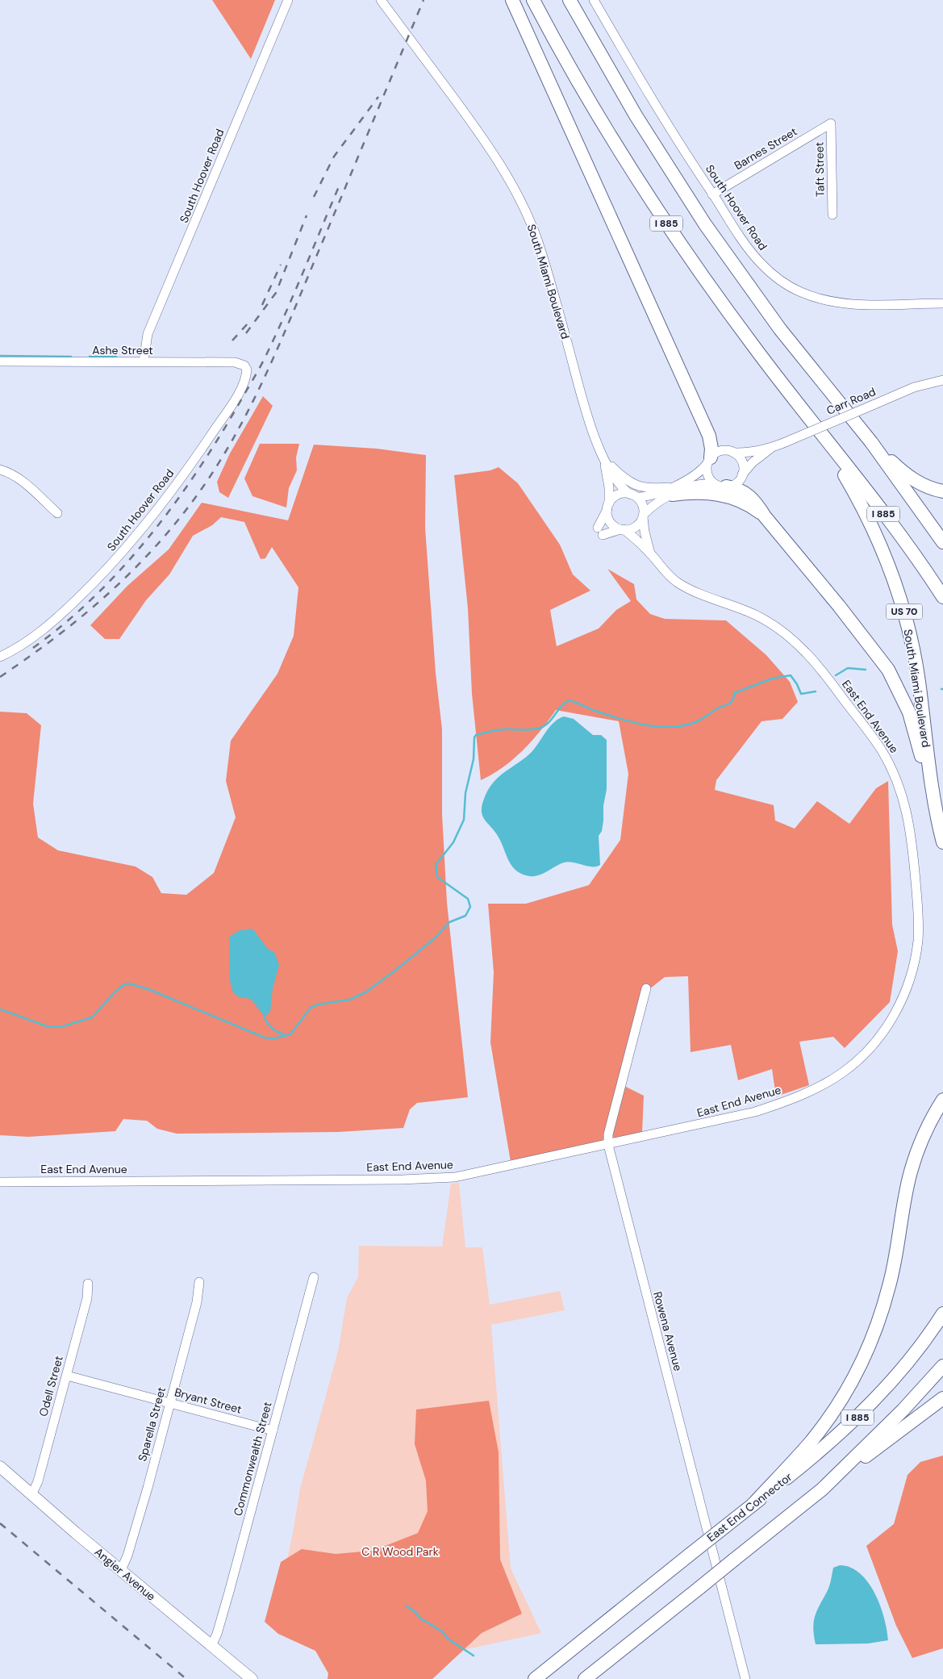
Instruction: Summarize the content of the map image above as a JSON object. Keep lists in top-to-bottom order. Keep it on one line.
{"streets":{"highway":["I 885","South Miami Boulevard","US 70","East End Connector"],"main road":["Angier Avenue"],"street":["Barnes Street","Taft Street","South Hoover Road","Ashe Street","Carr Road","East End Avenue","Rowena Avenue","Odell Street","Bryant Street","Sparella Street","Commonwealth Street"]},"crossings":[["Barnes Street","Taft Street"],["Barnes Street","South Hoover Road"],["South Hoover Road","Ashe Street"],["I 885","South Miami Boulevard"],["South Miami Boulevard","East End Avenue"],["East End Avenue","Rowena Avenue"],["Odell Street","Bryant Street"],["Odell Street","Angier Avenue"],["Bryant Street","Sparella Street"],["Bryant Street","Commonwealth Street"],["Sparella Street","Angier Avenue"],["Commonwealth Street","Angier Avenue"]],"parks":["C R Wood Park"]}
